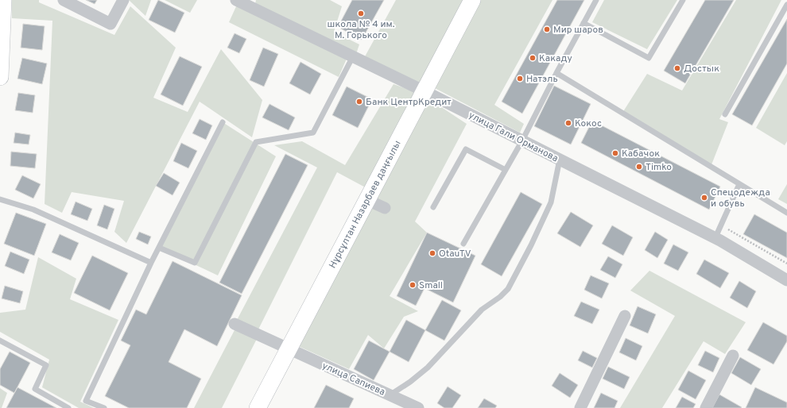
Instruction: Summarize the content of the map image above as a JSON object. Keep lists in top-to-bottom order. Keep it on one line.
{"streets":{"main road":["Нұрсұлтан Назарбаев даңғылы"],"street":["улица Гали Орманова","улица Сапиева"]},"crossings":[["улица Гали Орманова","Нұрсұлтан Назарбаев даңғылы"],["Нұрсұлтан Назарбаев даңғылы","улица Сапиева"]],"places":["школа № 4 им. М. Горького","Мир шаров","Какаду","Достык","Натэль","Банк ЦентрКредит","Кокос","Кабачок","Timko","Спецодежда и обувь","OtauTV","Small"]}
